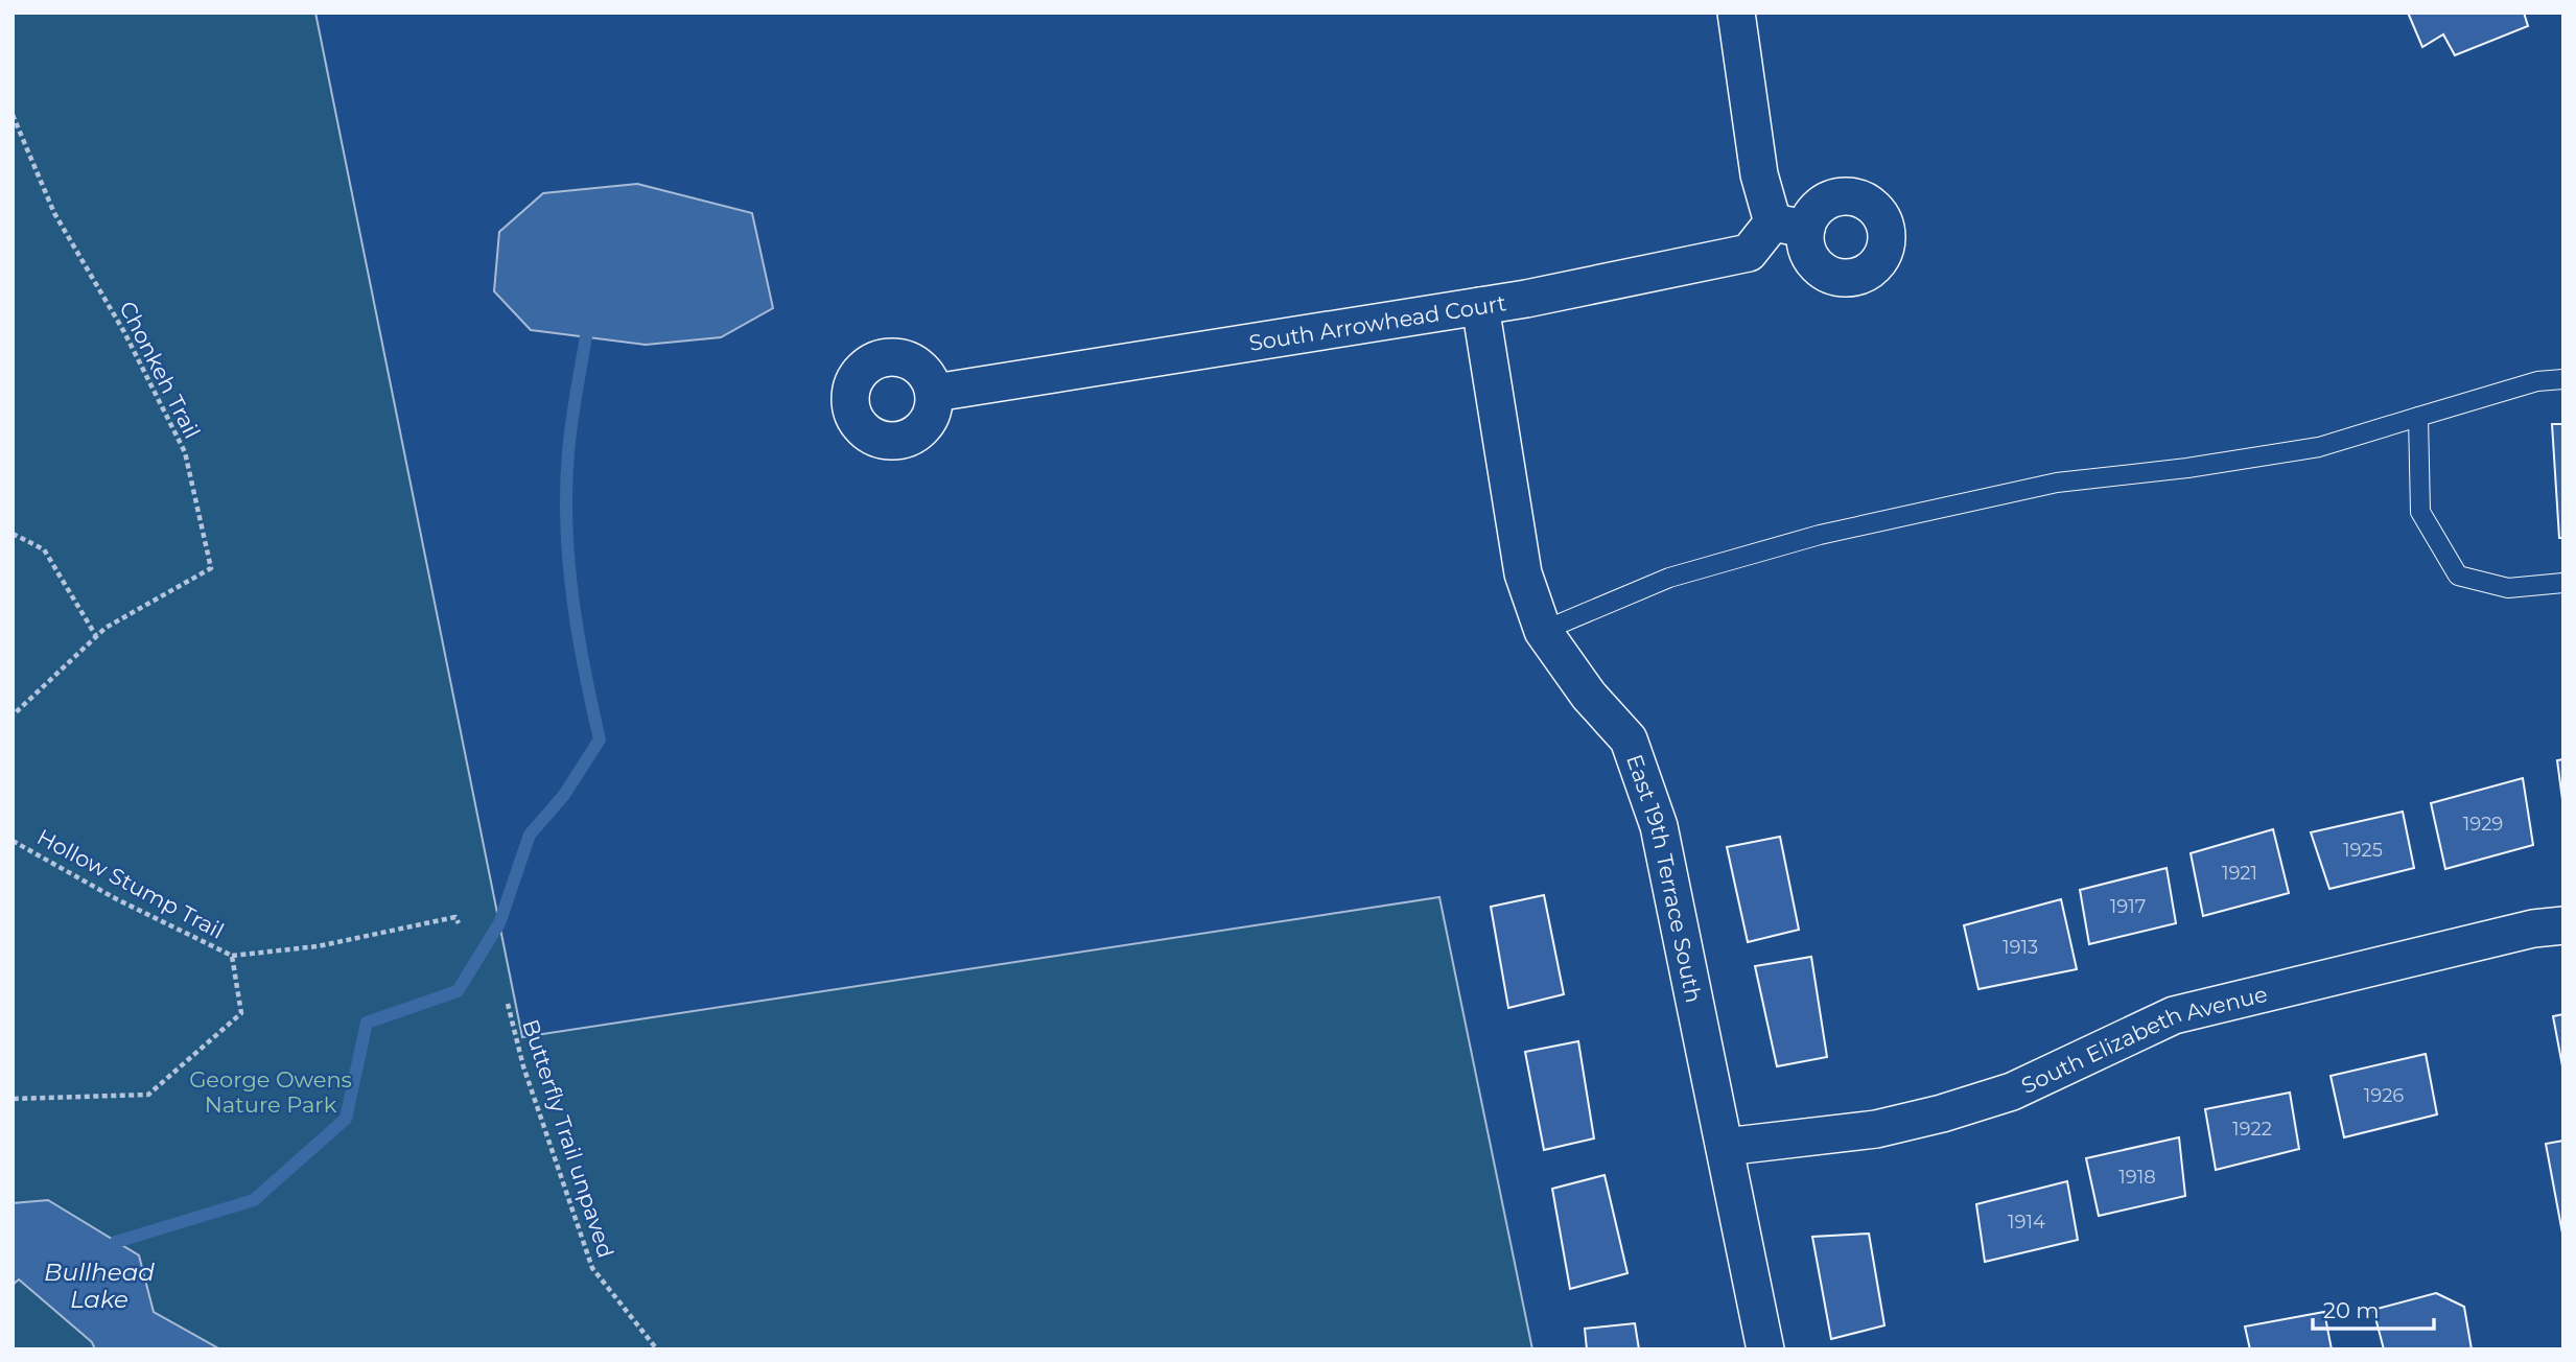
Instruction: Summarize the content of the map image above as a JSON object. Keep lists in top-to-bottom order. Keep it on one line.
{"streets":{"street":["South Arrowhead Court","East 19th Terrace South","South Elizabeth Avenue"],"path":["Chonkeh Trail","Hollow Stump Trail","Butterfly Trail unpaved"]},"crossings":[["South Arrowhead Court","East 19th Terrace South"],["East 19th Terrace South","South Elizabeth Avenue"]],"water":["Bullhead Lake"],"parks":["George Owens Nature Park"],"house_numbers":["1929","1925","1921","1917","1913","1926","1922","1918","1914"],"scale_bar":"20 m"}
